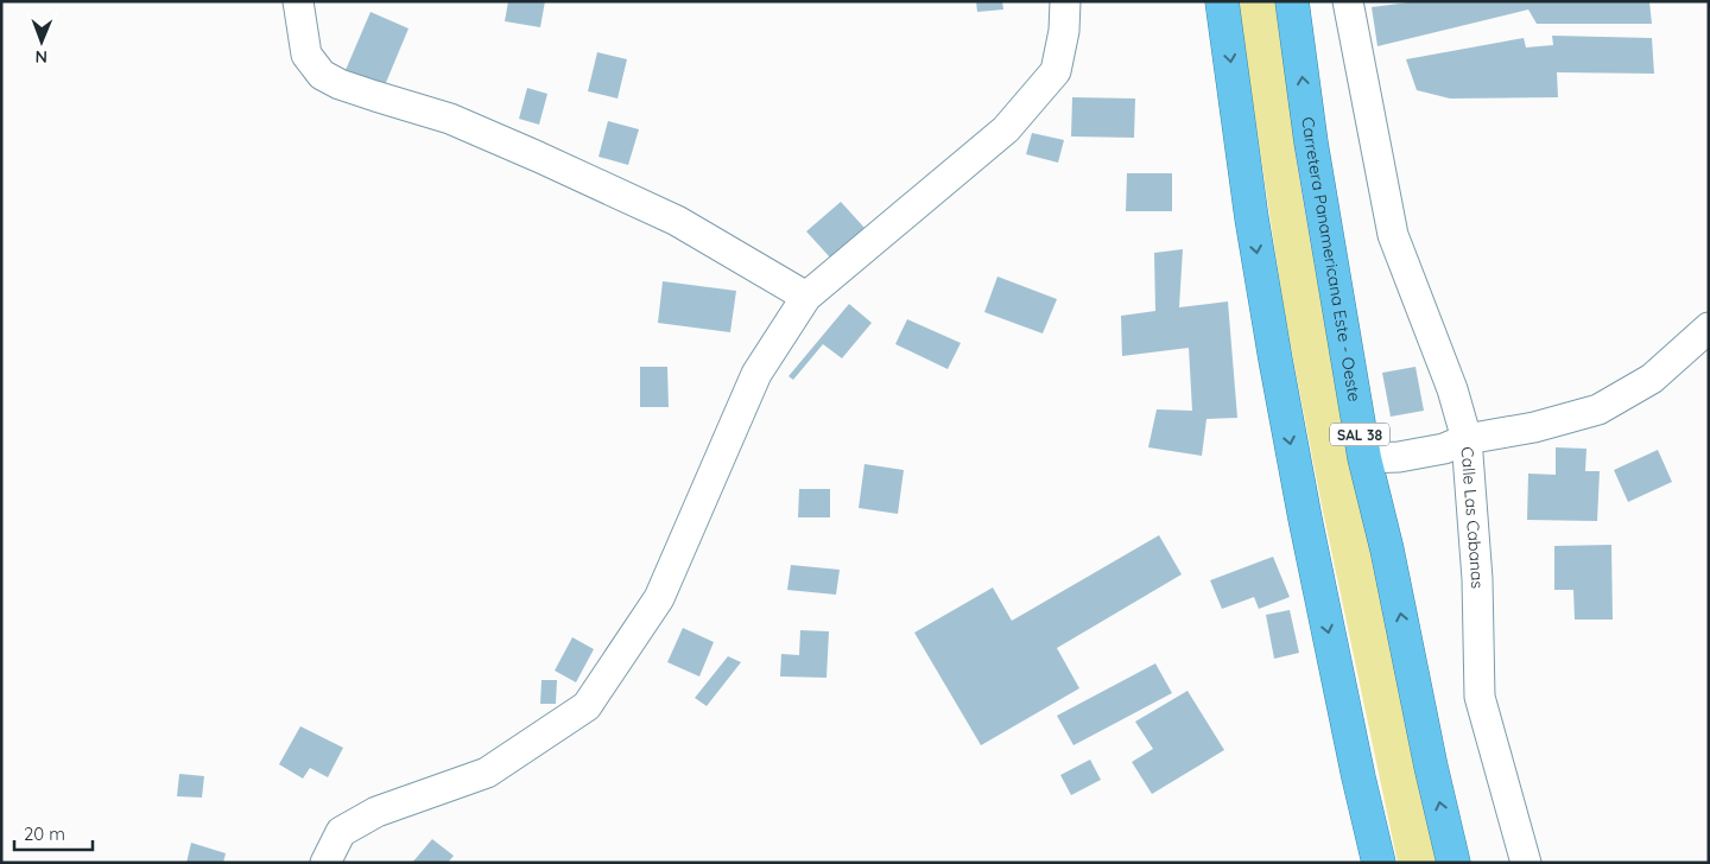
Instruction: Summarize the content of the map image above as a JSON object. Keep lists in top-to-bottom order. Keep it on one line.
{"streets":{"highway":["Carretera Panamericana Este - Oeste","SAL 38"],"street":["Calle Las Cabanas"]},"scale_bar":"20 m","north":"bottom"}
